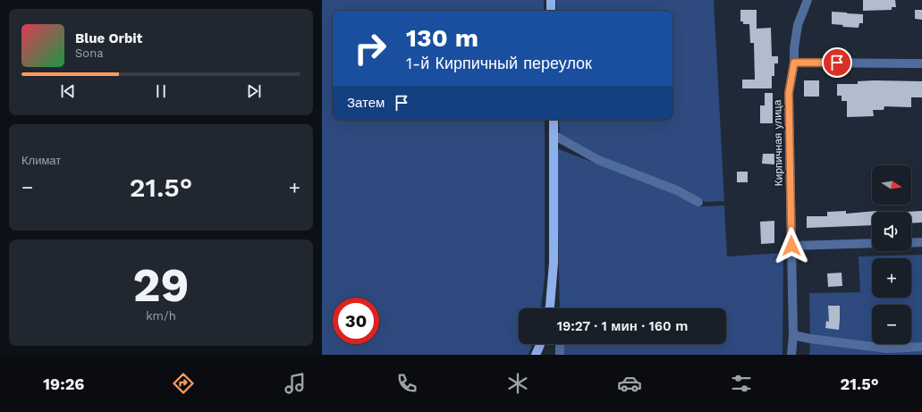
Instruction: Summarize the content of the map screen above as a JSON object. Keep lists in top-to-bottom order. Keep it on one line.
{"streets":{"street":["Кирпичная улица"]},"north":"right","page":{"turn":["130 m","1-й Кирпичный переулок"],"song":["Blue Orbit","Sona"],"then":"Затем","tile":["Климат",["29","km/h"]],"map_buttons":["+","−"],"heat":["−","21.5°","+"],"limit":"30","trip":"19:27 · 1 мин · 160 m","tabs":["19:26","21.5°"]}}
